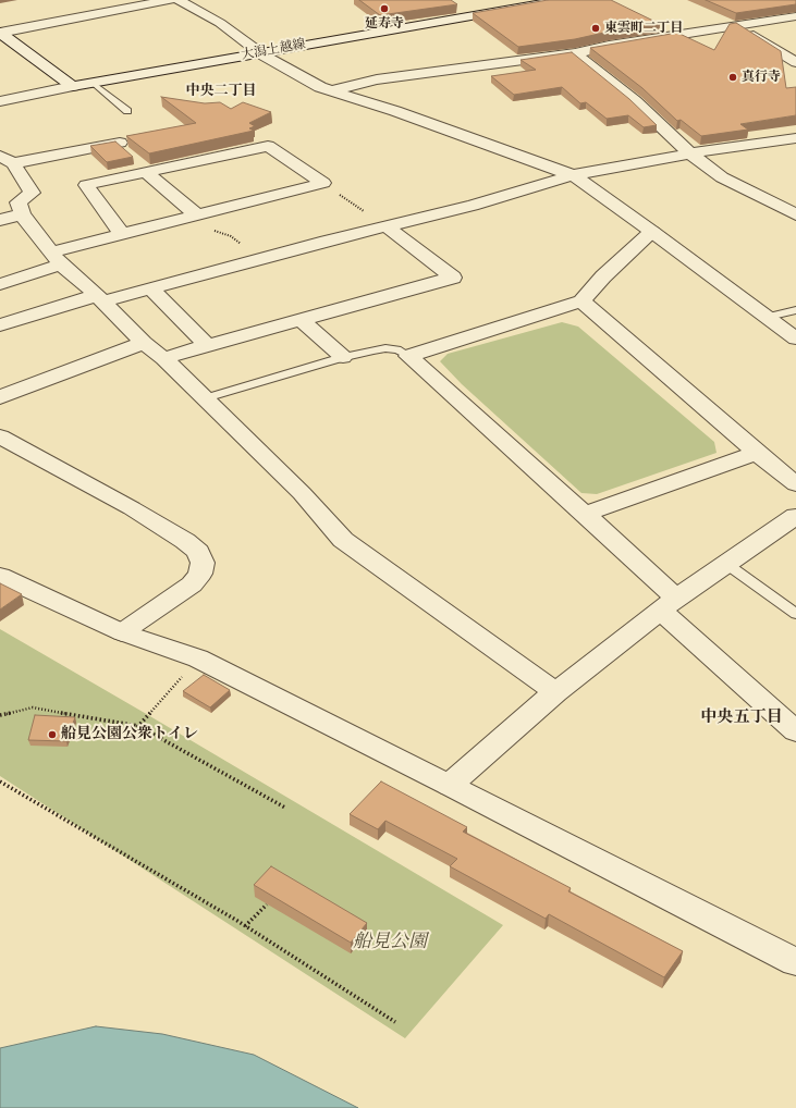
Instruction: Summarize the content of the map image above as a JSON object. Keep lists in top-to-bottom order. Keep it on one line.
{"streets":{"street":["大潟上越線"]},"districts":["中央二丁目","中央五丁目"],"parks":["船見公園"],"places":["延寿寺","東雲町二丁目","真行寺","船見公園公衆トイレ"]}
